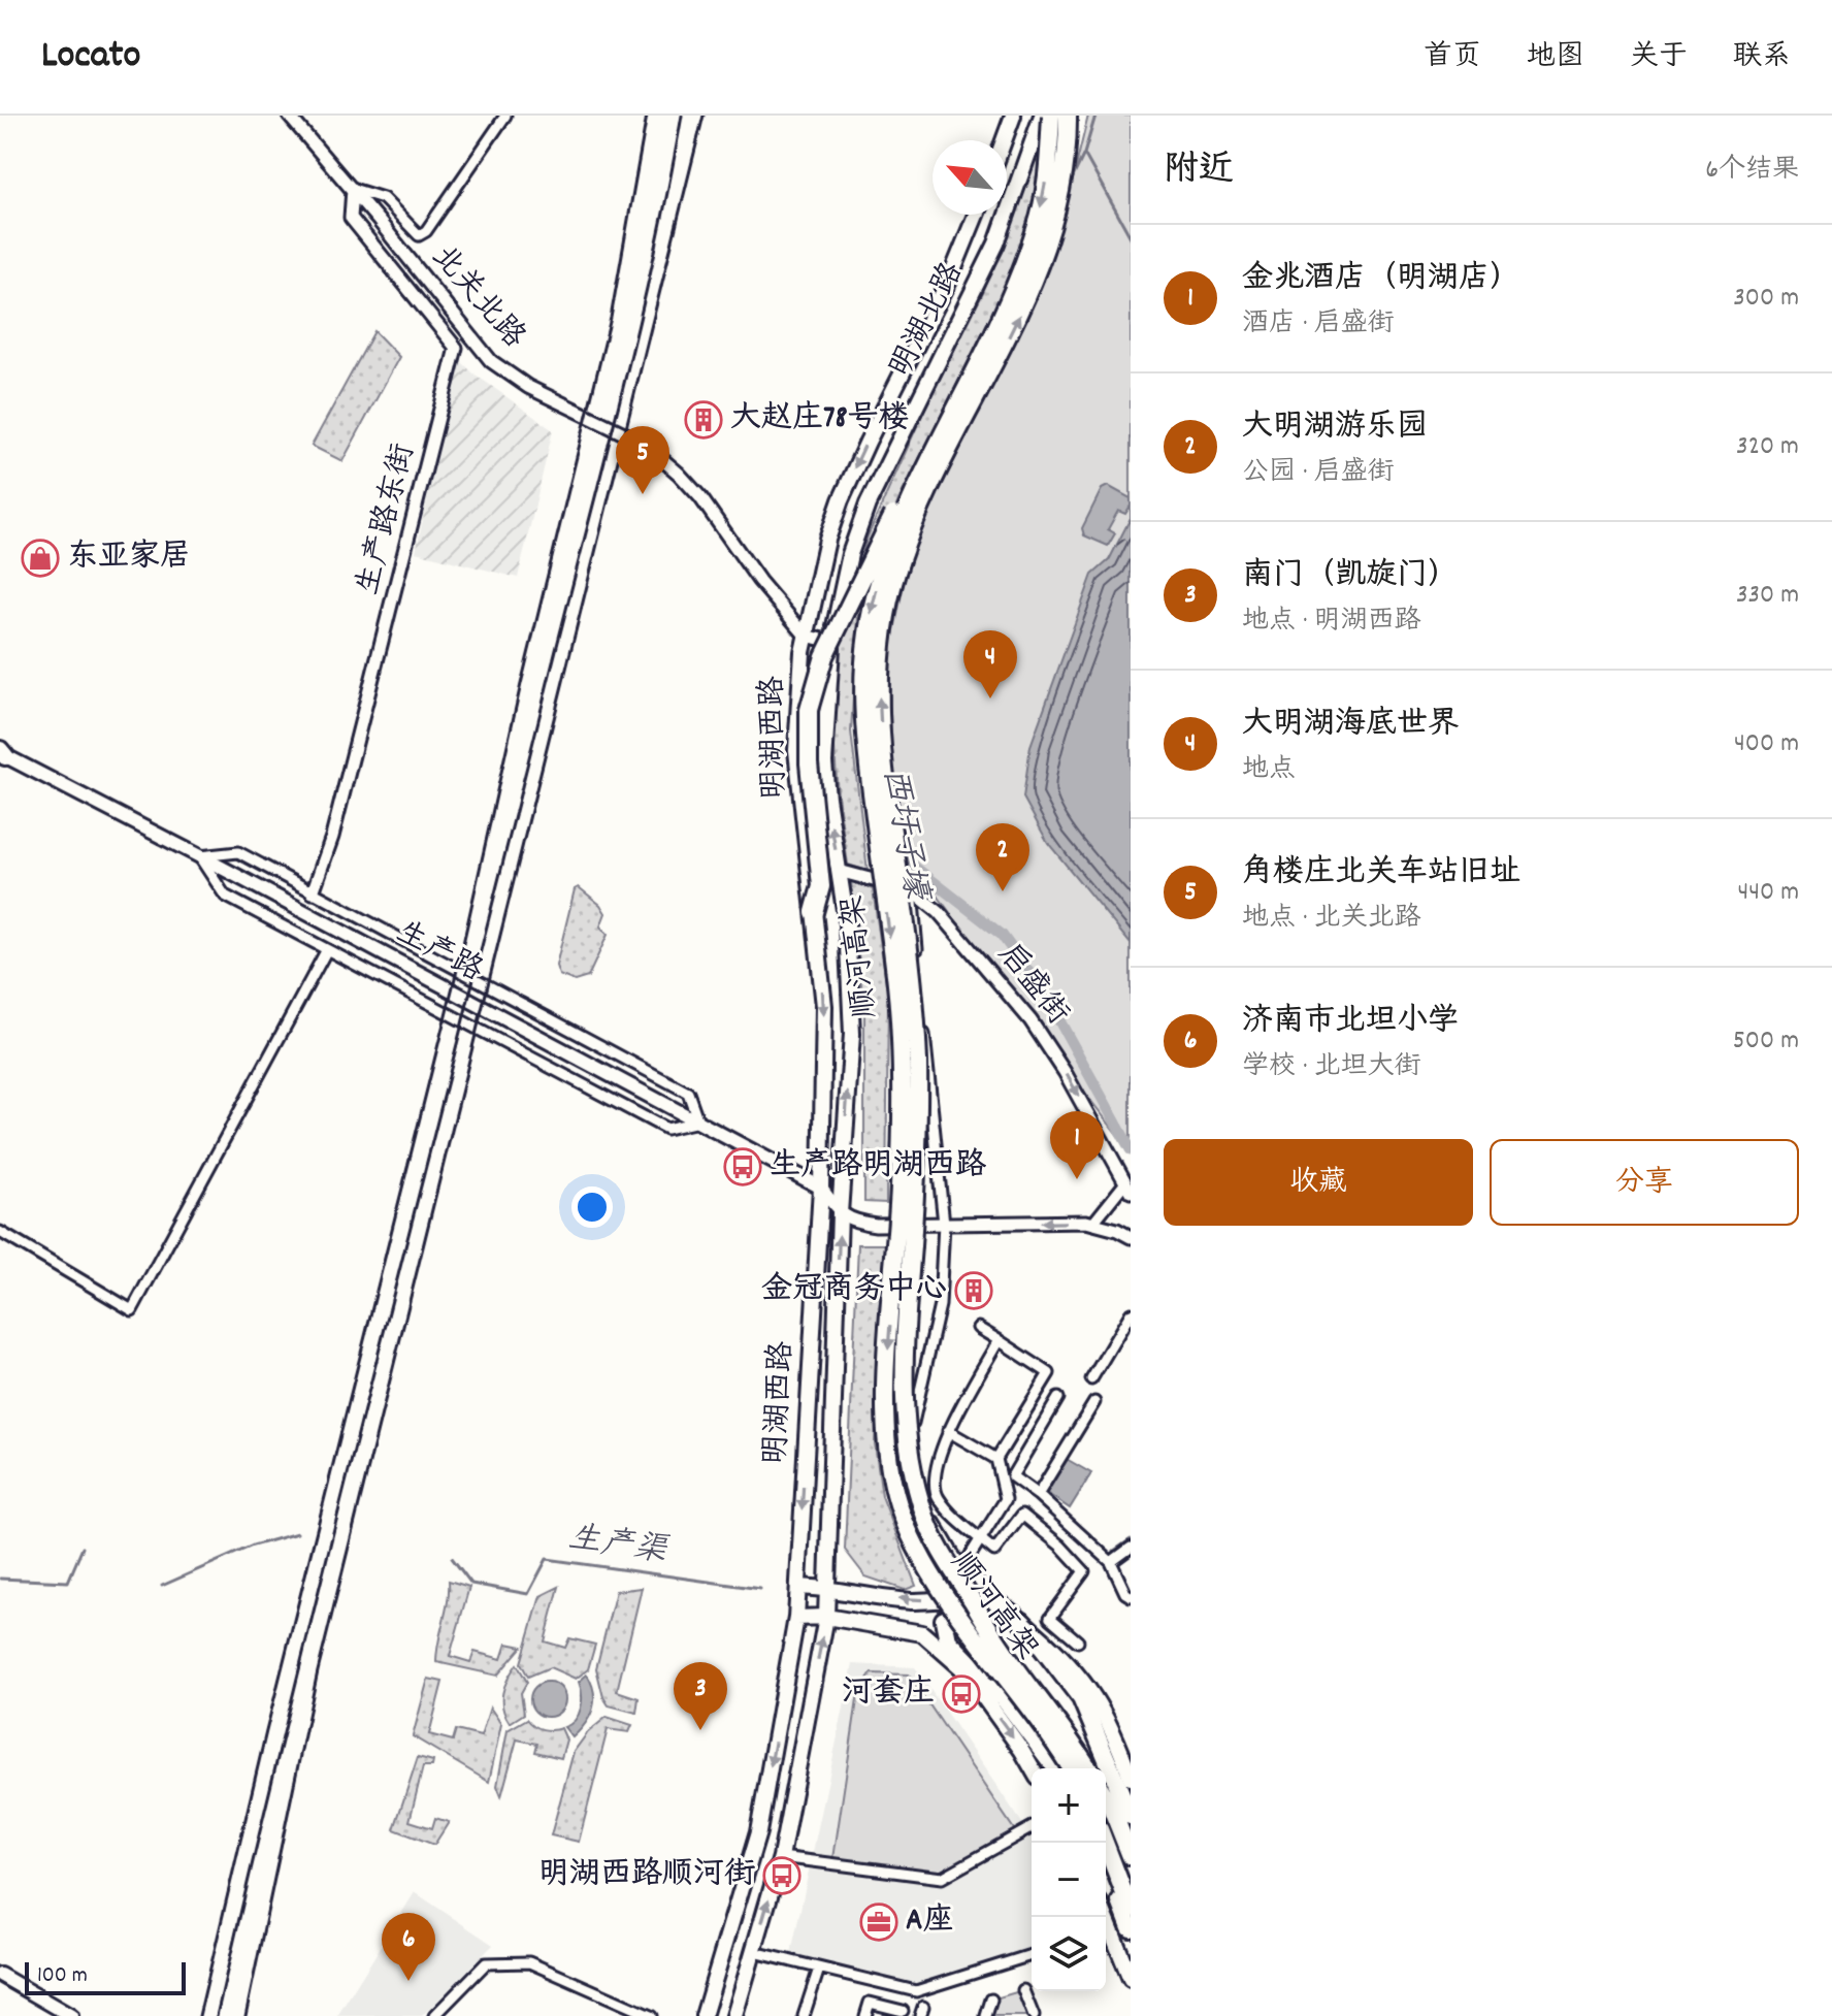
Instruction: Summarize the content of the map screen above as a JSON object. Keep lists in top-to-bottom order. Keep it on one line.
{"streets":{"highway":["顺河高架"],"main road":["明湖北路","明湖西路","生产路"],"street":["北关北路","生产路东街","启盛街"]},"crossings":[["北关北路","明湖北路"],["北关北路","生产路东街"],["北关北路","明湖西路"],["明湖北路","明湖西路"],["明湖西路","生产路"],["明湖西路","启盛街"]],"one_way":["启盛街"],"water":["西圩子壕","生产渠"],"places":{"building":["大赵庄78号楼","金冠商务中心"],"shop":["东亚家居"],"bus stop":["生产路明湖西路","河套庄","明湖西路顺河街"],"office":["A座"]},"scale_bar":"100 m","north":"top left","page":{"header":"Locato","nav":["首页","地图","关于","联系"],"heading":["附近","6个结果"],"list":[{"mark":"1","name":"金兆酒店（明湖店）","note":"酒店 · 启盛街","value":"300 m"},{"mark":"2","name":"大明湖游乐园","note":"公园 · 启盛街","value":"320 m"},{"mark":"3","name":"南门（凯旋门）","note":"地点 · 明湖西路","value":"330 m"},{"mark":"4","name":"大明湖海底世界","note":"地点","value":"400 m"},{"mark":"5","name":"角楼庄北关车站旧址","note":"地点 · 北关北路","value":"440 m"},{"mark":"6","name":"济南市北坦小学","note":"学校 · 北坦大街","value":"500 m"}],"pins":["5","4","2","1","3","6"],"buttons":["收藏","分享"],"map_buttons":["+","−"],"scale":"100 m"}}
